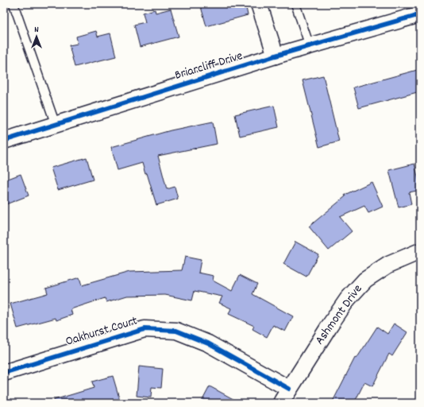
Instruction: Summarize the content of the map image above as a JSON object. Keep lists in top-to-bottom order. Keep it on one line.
{"streets":{"street":["Briarcliff Drive","Ashmont Drive","Oakhurst Court"]},"crossings":[["Ashmont Drive","Oakhurst Court"]],"north":"top"}
